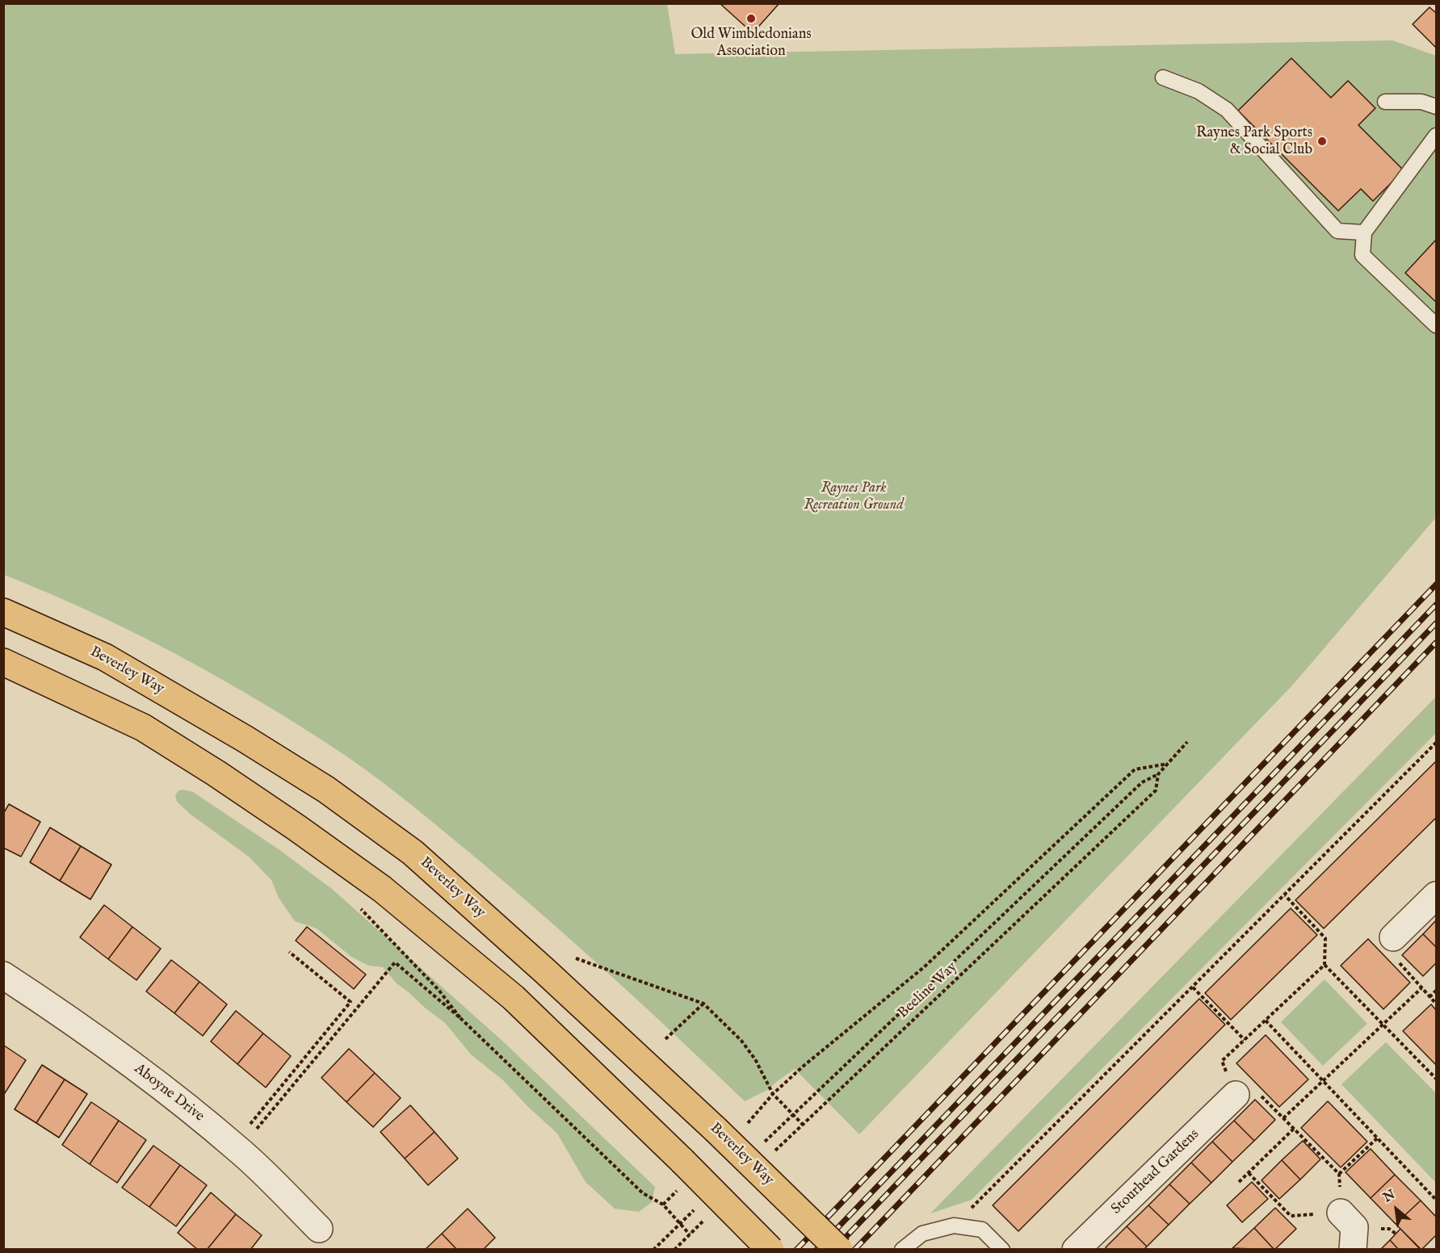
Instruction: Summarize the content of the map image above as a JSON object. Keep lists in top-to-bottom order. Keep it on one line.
{"streets":{"highway":["Beverley Way"],"street":["Aboyne Drive","Stourhead Gardens"],"path":["Beeline Way"]},"parks":["Raynes Park Recreation Ground"],"places":["Old Wimbledonians Association","Raynes Park Sports & Social Club"],"north":"top left"}
